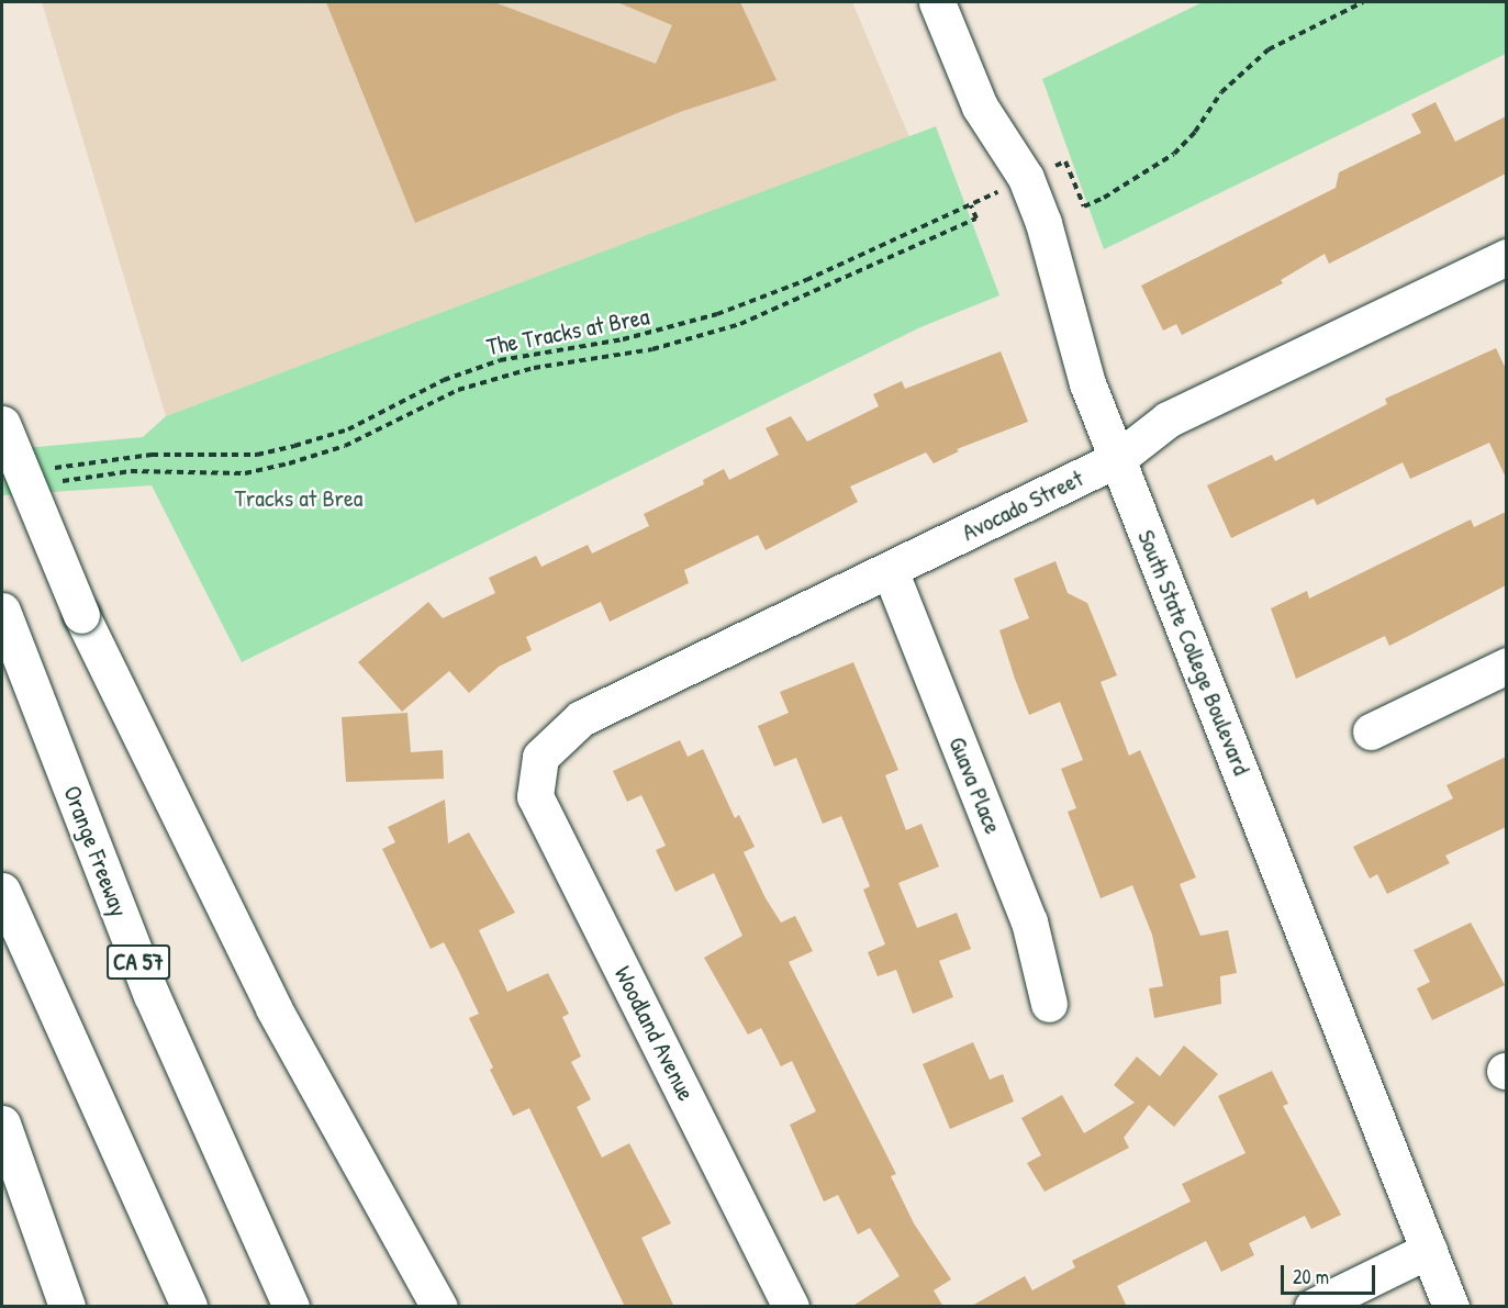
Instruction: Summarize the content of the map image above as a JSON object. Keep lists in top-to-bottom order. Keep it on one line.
{"streets":{"main road":["Avocado Street","South State College Boulevard","Guava Place","Orange Freeway","CA 57","Woodland Avenue"],"path":["The Tracks at Brea"]},"crossings":[["Avocado Street","South State College Boulevard"],["Avocado Street","Guava Place"],["Avocado Street","Woodland Avenue"]],"parks":["Tracks at Brea"],"scale_bar":"20 m"}
